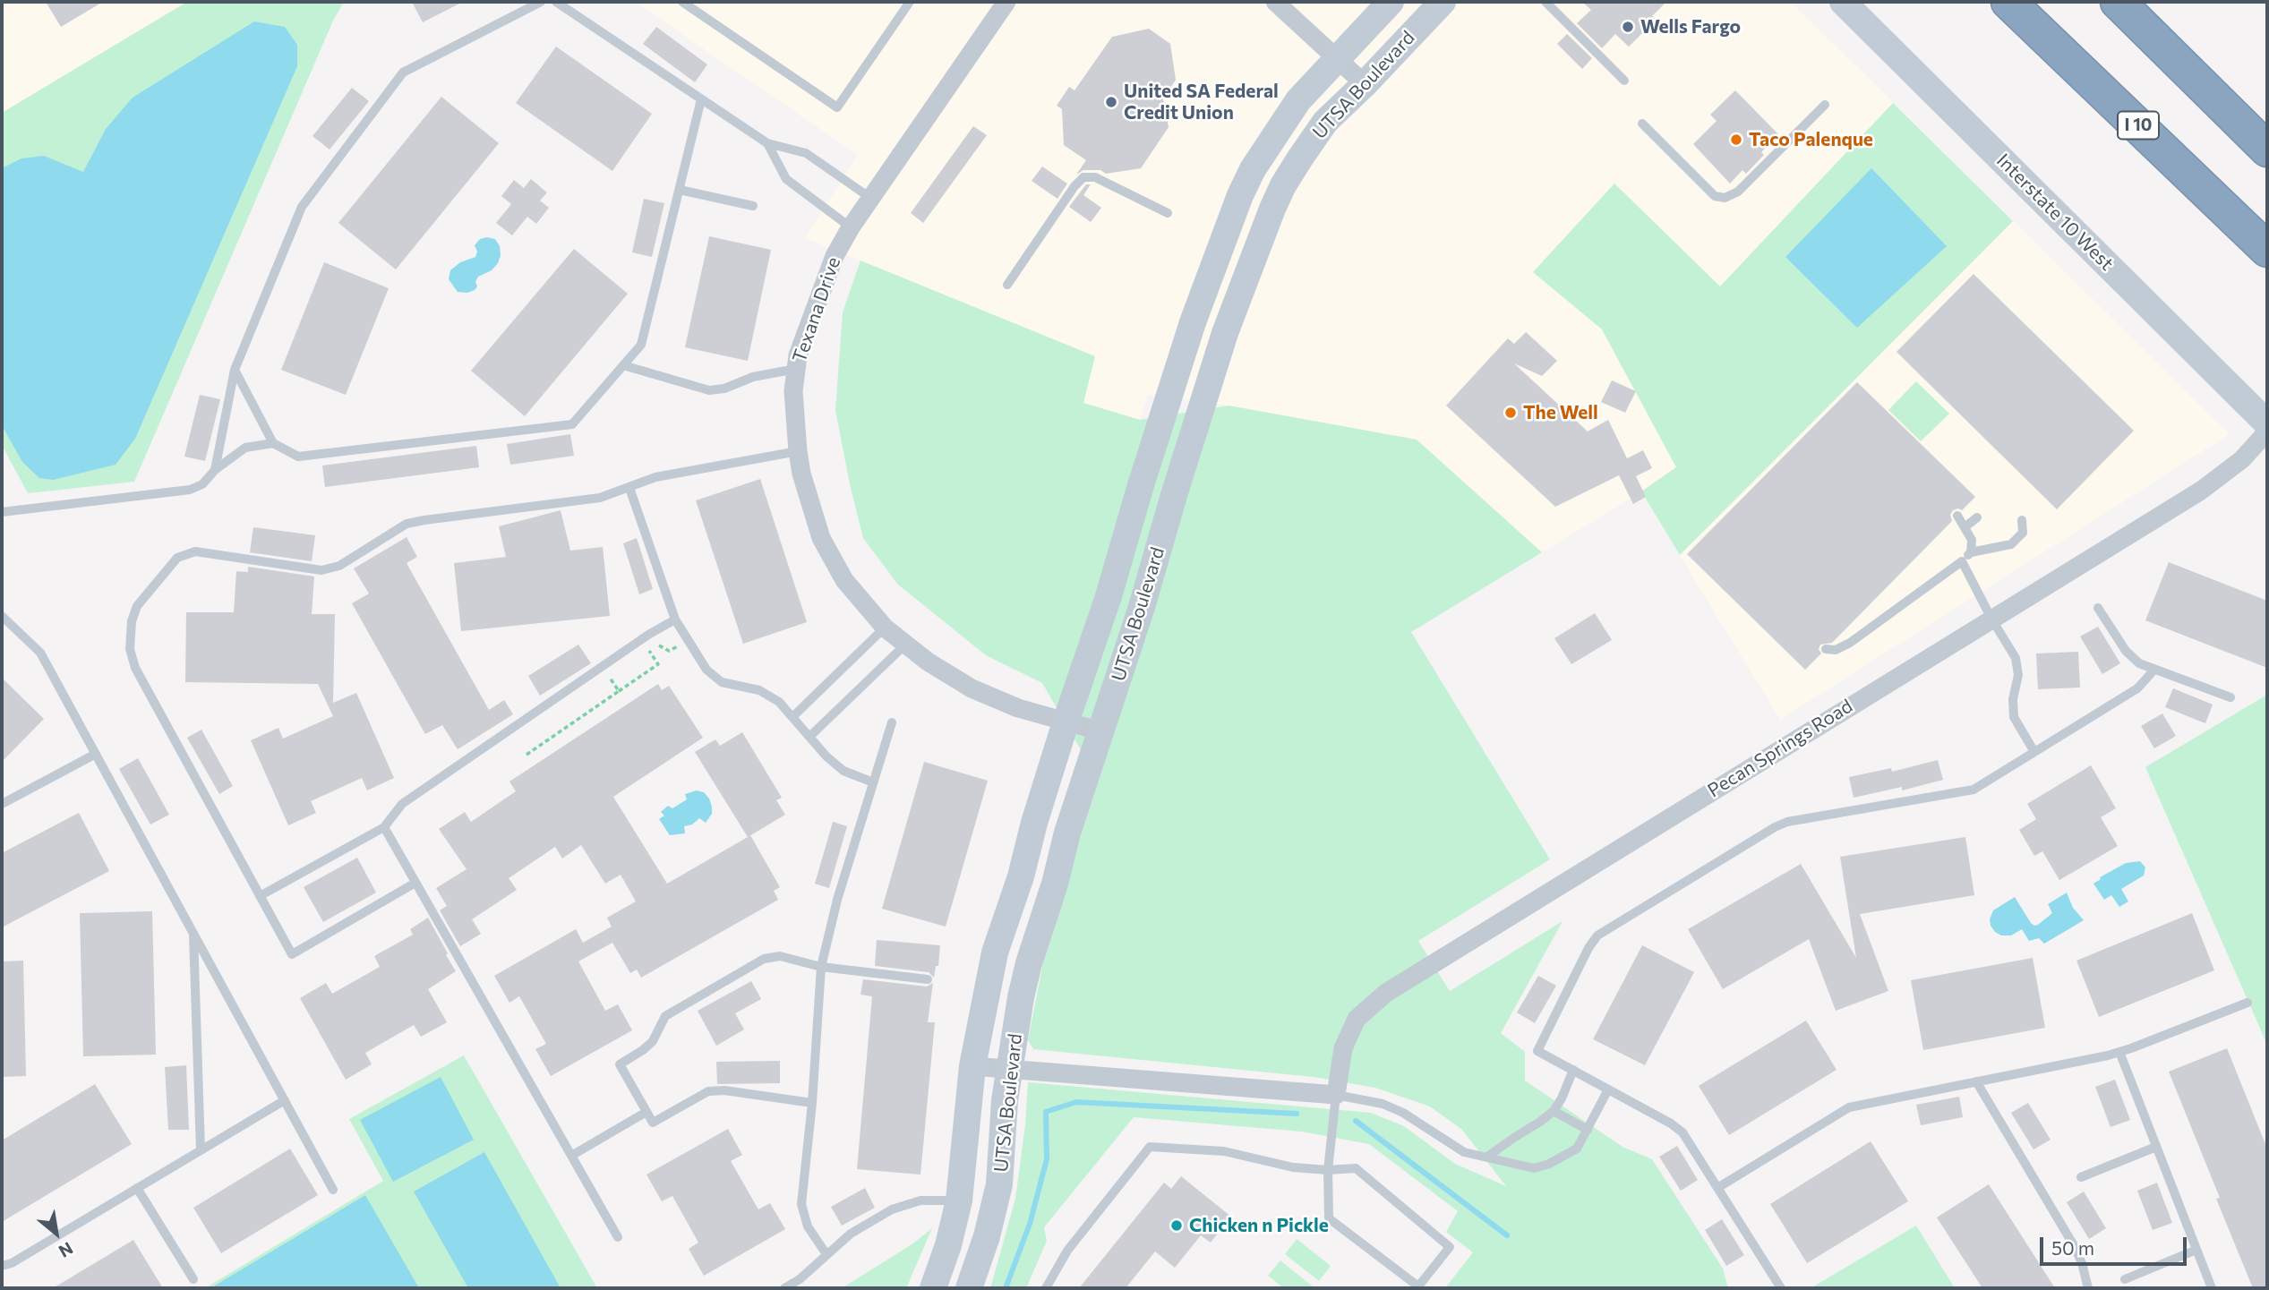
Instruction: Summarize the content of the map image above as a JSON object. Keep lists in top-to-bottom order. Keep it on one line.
{"streets":{"highway":["I 10"],"main road":["UTSA Boulevard","Interstate 10 West"],"street":["Texana Drive","Pecan Springs Road"]},"crossings":[["UTSA Boulevard","Texana Drive"]],"places":["Wells Fargo","United SA Federal Credit Union","Taco Palenque","The Well","Chicken n Pickle"],"scale_bar":"50 m","north":"bottom right"}
